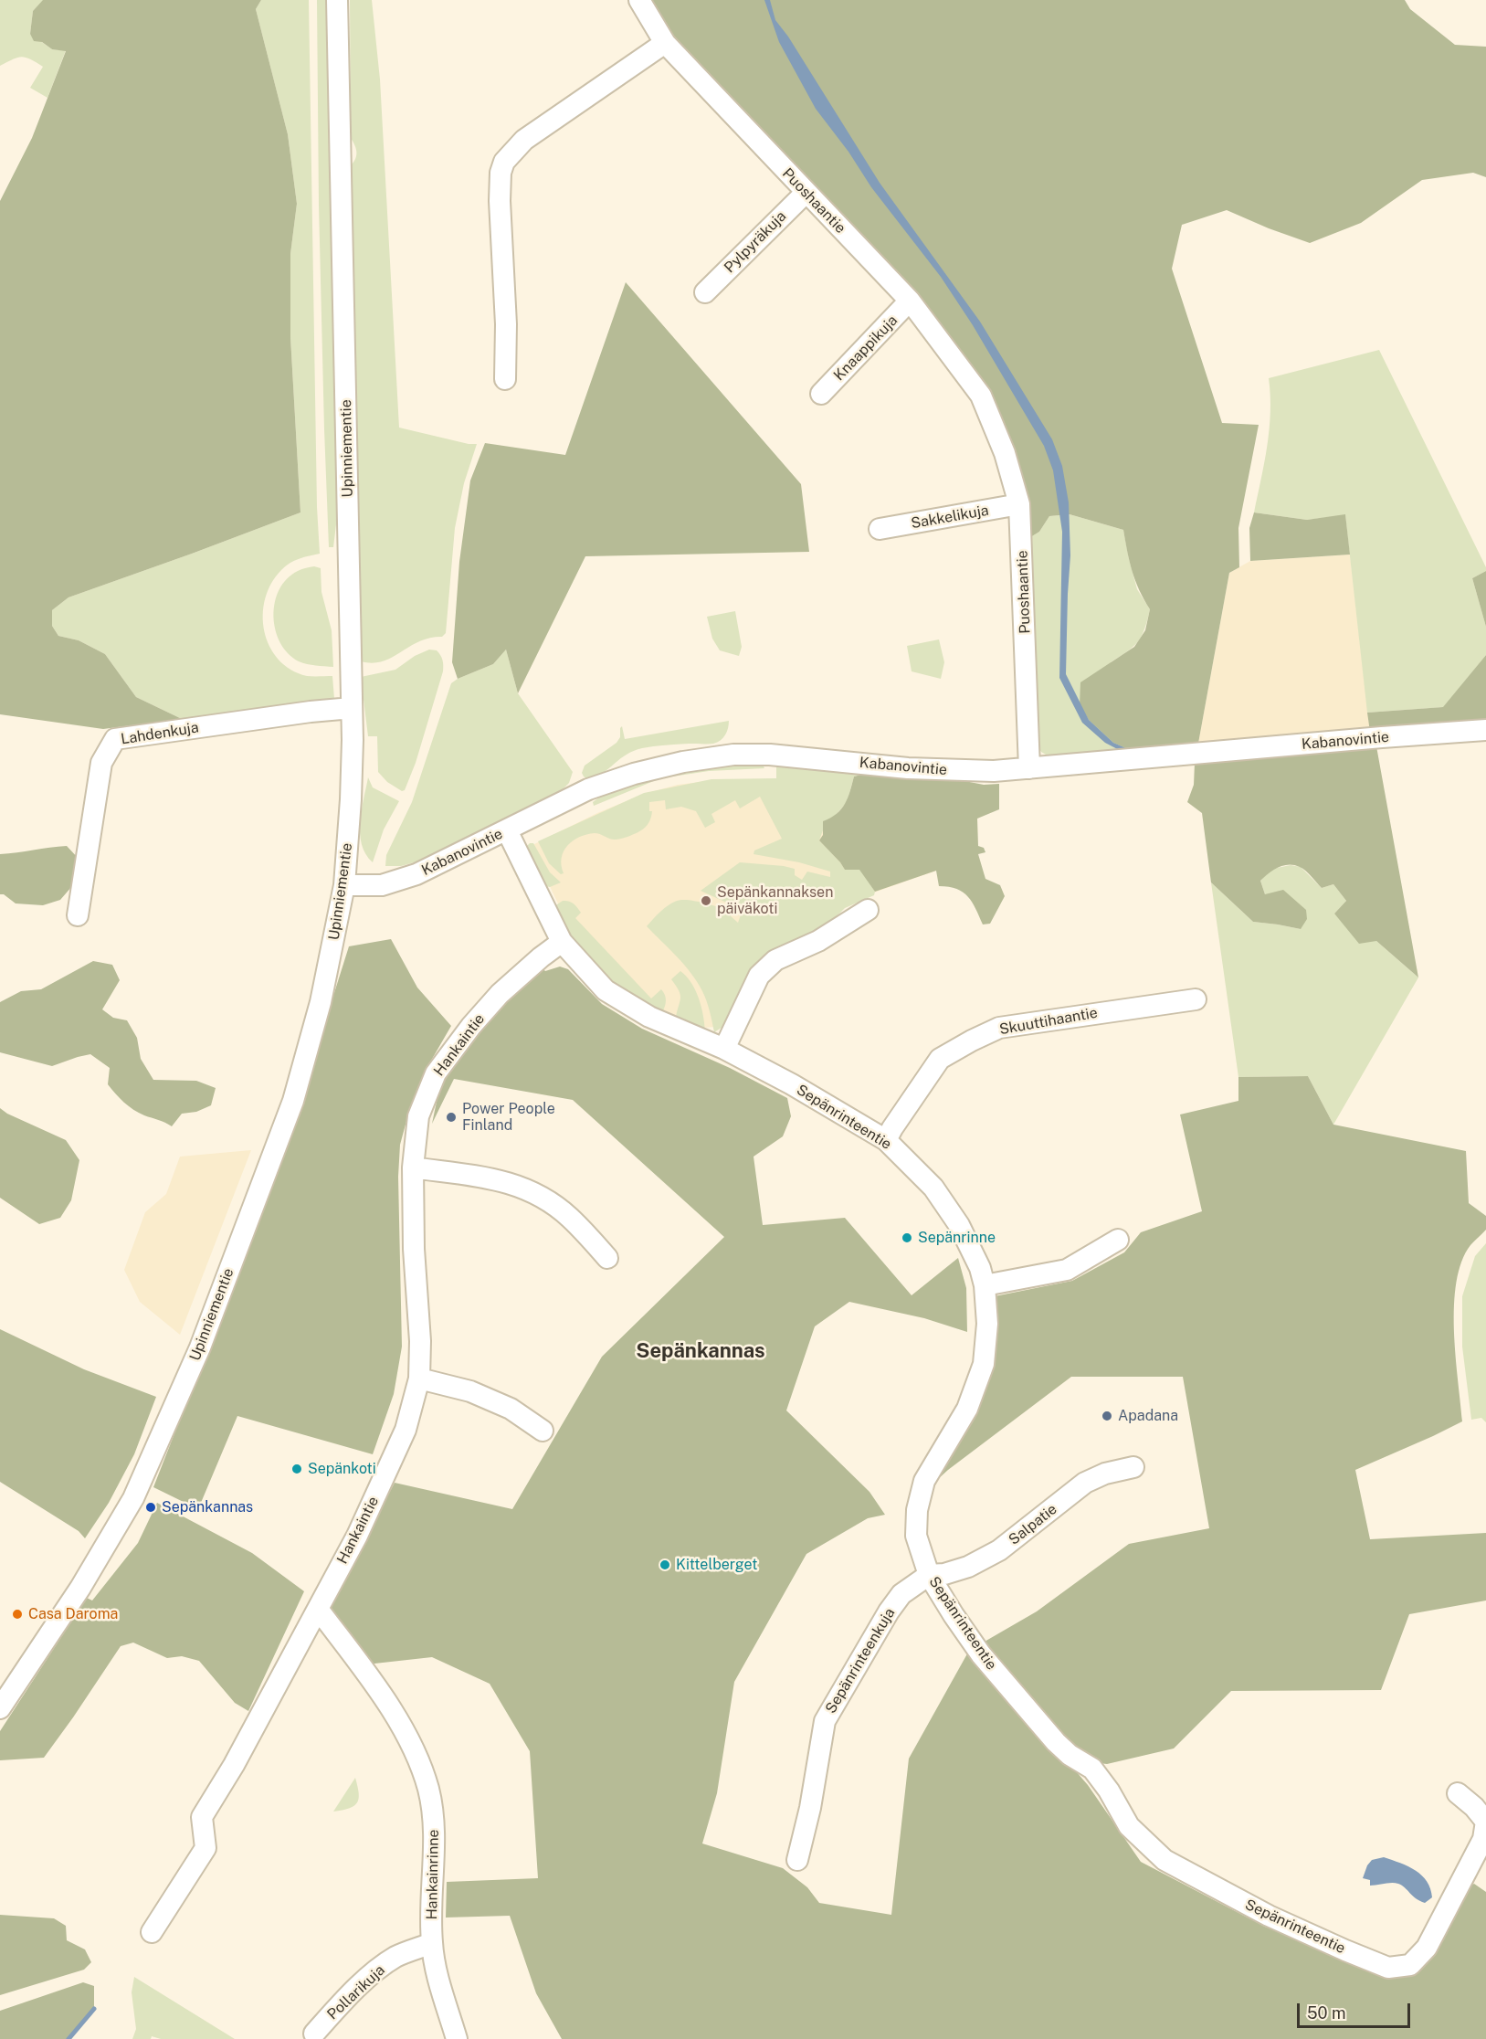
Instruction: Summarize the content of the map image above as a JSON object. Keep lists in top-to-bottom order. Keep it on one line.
{"streets":{"street":["Puoshaantie","Pylpyräkuja","Knaappikuja","Upinniementie","Sakkelikuja","Lahdenkuja","Kabanovintie","Skuuttihaantie","Hankaintie","Sepänrinteentie","Salpatie","Sepänrinteenkuja","Hankainrinne","Pollarikuja"]},"crossings":[["Puoshaantie","Pylpyräkuja"],["Puoshaantie","Knaappikuja"],["Puoshaantie","Sakkelikuja"],["Puoshaantie","Kabanovintie"],["Upinniementie","Lahdenkuja"],["Upinniementie","Kabanovintie"],["Kabanovintie","Sepänrinteentie"],["Skuuttihaantie","Sepänrinteentie"],["Hankaintie","Sepänrinteentie"],["Hankaintie","Hankainrinne"],["Sepänrinteentie","Salpatie"],["Sepänrinteentie","Sepänrinteenkuja"],["Salpatie","Sepänrinteenkuja"],["Hankainrinne","Pollarikuja"]],"districts":["Sepänkannas"],"places":["Sepänkannaksen päiväkoti","Power People Finland","Sepänrinne","Apadana","Sepänkoti","Sepänkannas","Kittelberget","Casa Daroma"],"scale_bar":"50 m"}
